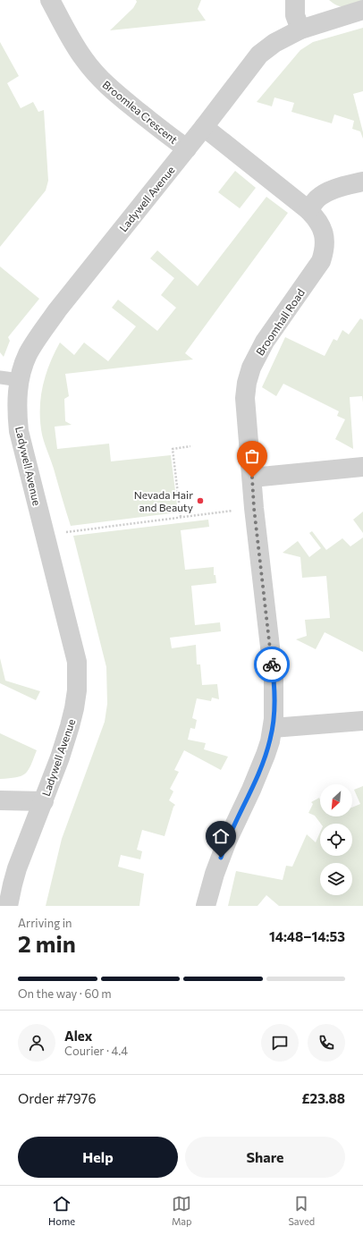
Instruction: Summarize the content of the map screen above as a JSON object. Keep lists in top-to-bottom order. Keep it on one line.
{"streets":{"street":["Broomlea Crescent","Ladywell Avenue","Broomhall Road"]},"crossings":[["Broomlea Crescent","Ladywell Avenue"],["Ladywell Avenue","Broomhall Road"]],"places":["Nevada Hair and Beauty"],"north":"bottom left","page":{"heading":["2 min","Arriving in","14:48–14:53"],"panel":["Alex","Courier · 4.4","Order #7976","£23.88"],"bar":"On the way · 60 m","buttons":["Help","Share"],"tabs":["Home","Map","Saved"]}}
